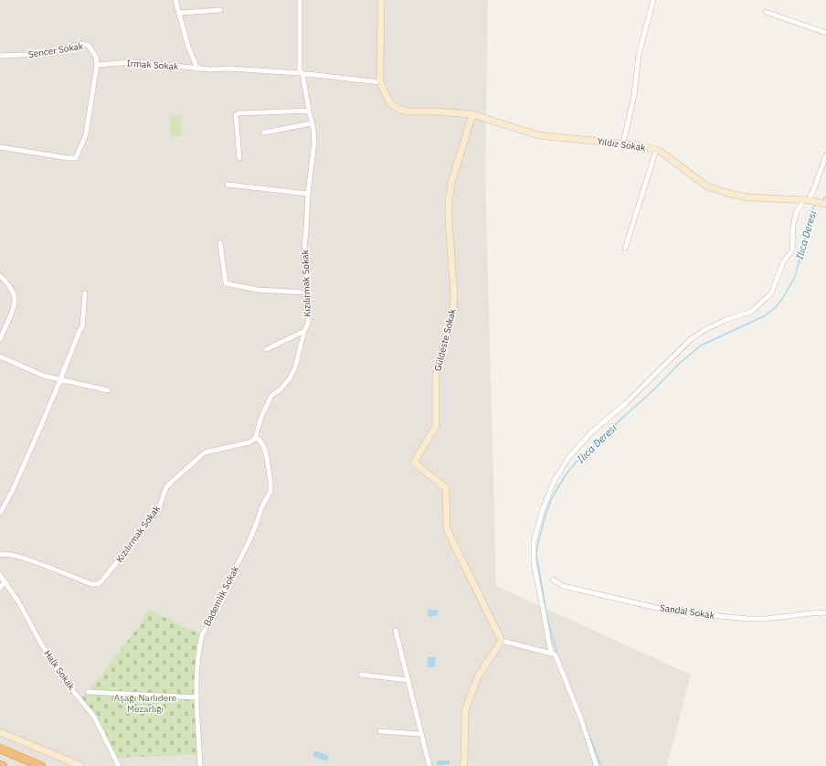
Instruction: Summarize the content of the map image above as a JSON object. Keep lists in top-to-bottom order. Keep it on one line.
{"streets":{"street":["Sencer Sokak","Irmak Sokak","Yıldız Sokak","Kızılırmak Sokak","Güldeste Sokak","Bademlik Sokak","Sandal Sokak","Halk Sokak"]},"crossings":[["Sencer Sokak","Irmak Sokak"],["Irmak Sokak","Yıldız Sokak"],["Irmak Sokak","Kızılırmak Sokak"],["Yıldız Sokak","Güldeste Sokak"],["Kızılırmak Sokak","Bademlik Sokak"]],"water":["Ilıca Deresi"],"parks":["Aşağı Narlıdere Mezarlığı"]}
